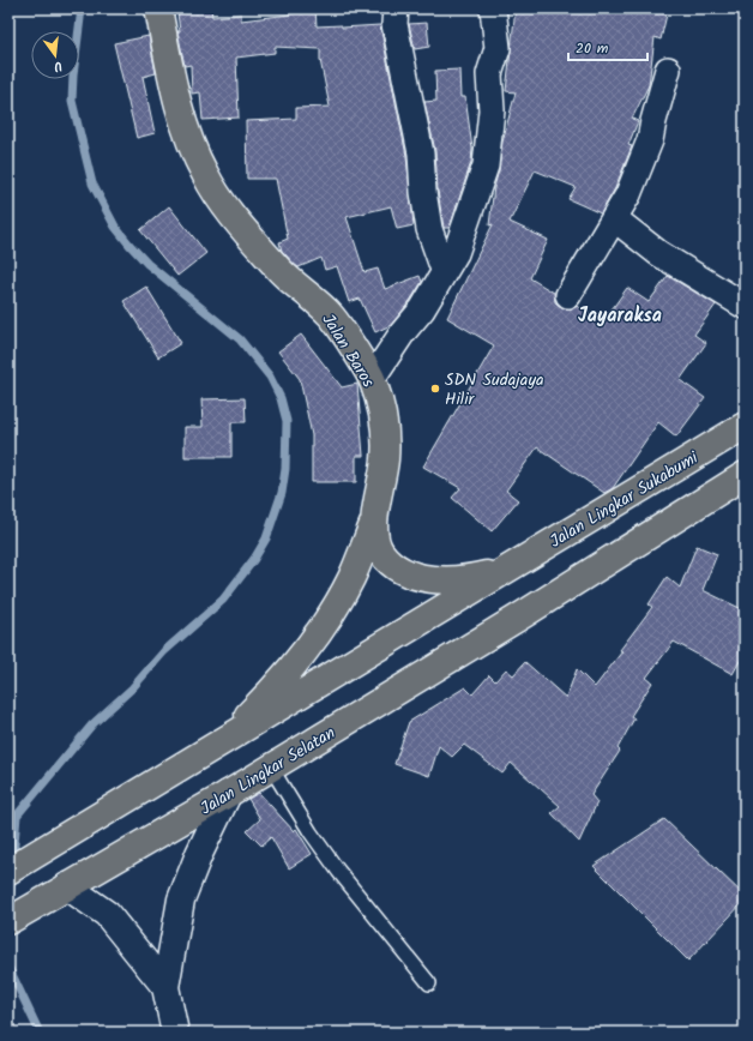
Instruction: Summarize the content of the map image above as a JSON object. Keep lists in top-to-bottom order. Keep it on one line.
{"streets":{"main road":["Jalan Baros","Jalan Lingkar Sukabumi","Jalan Lingkar Selatan"]},"crossings":[["Jalan Baros","Jalan Lingkar Sukabumi"]],"districts":["Jayaraksa"],"places":["SDN Sudajaya Hilir"],"scale_bar":"20 m","north":"bottom"}
